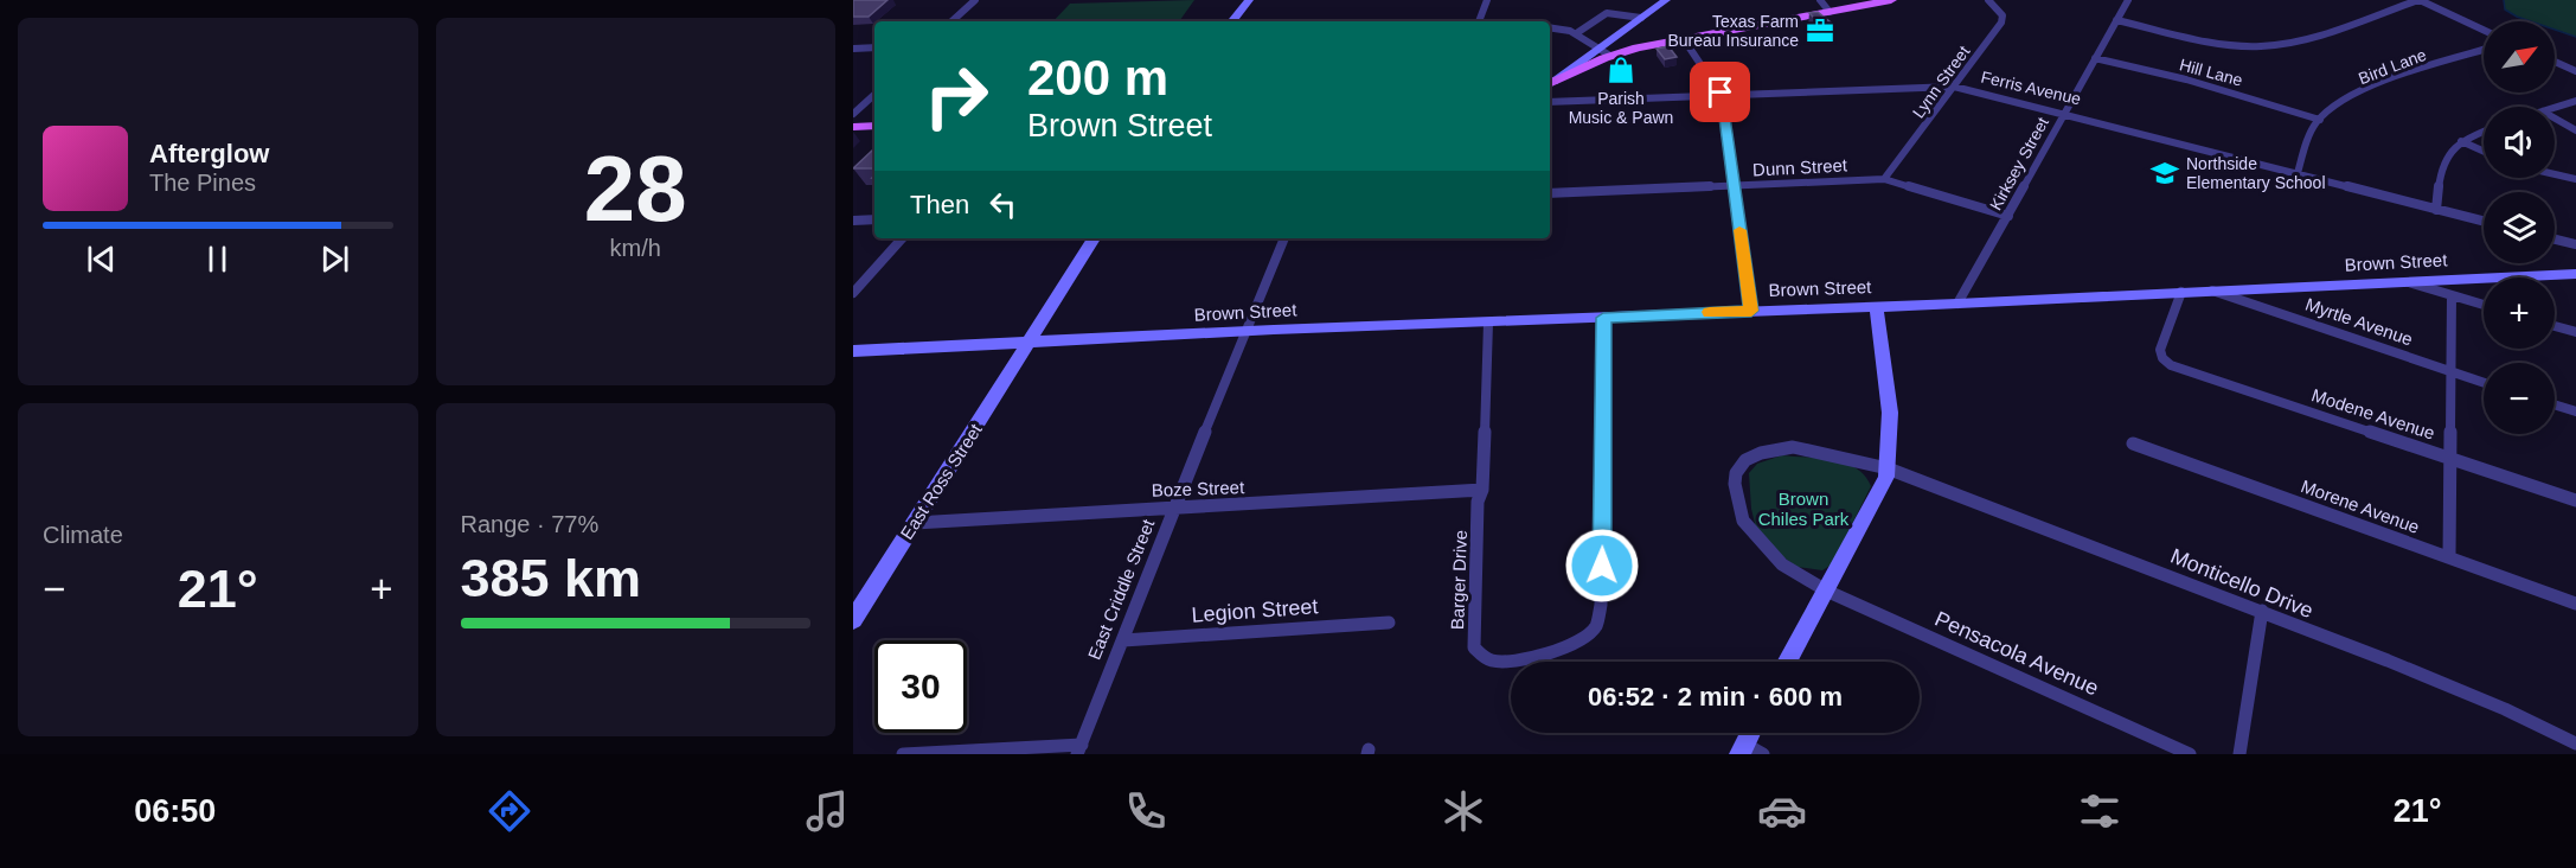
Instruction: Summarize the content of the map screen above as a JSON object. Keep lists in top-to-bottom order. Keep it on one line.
{"streets":{"main road":["Brown Street","East Ross Street"],"street":["Bird Lane","Hill Lane","Lynn Street","Ferris Avenue","Kirksey Street","Dunn Street","Myrtle Avenue","Modene Avenue","Boze Street","Morene Avenue","Barger Drive","Monticello Drive","East Criddle Street","Legion Street","Pensacola Avenue"]},"crossings":[["Bird Lane","Hill Lane"],["Hill Lane","Kirksey Street"],["Lynn Street","Ferris Avenue"],["Lynn Street","Dunn Street"],["Ferris Avenue","Kirksey Street"],["Kirksey Street","Dunn Street"],["Kirksey Street","Brown Street"],["Brown Street","Myrtle Avenue"],["Brown Street","Modene Avenue"],["Brown Street","East Ross Street"],["Brown Street","Barger Drive"],["Brown Street","East Criddle Street"],["East Ross Street","Boze Street"],["Boze Street","Barger Drive"],["Boze Street","East Criddle Street"],["Monticello Drive","Pensacola Avenue"],["East Criddle Street","Legion Street"]],"parks":["Brown Chiles Park"],"places":{"office":["Texas Farm Bureau Insurance"],"shop":["Parish Music & Pawn"],"school or university":["Northside Elementary School"]},"north":"top right","page":{"tile":[["28","km/h"],"Climate",["Range · 77%","385 km"]],"map_buttons":["+","−"],"turn":["200 m","Brown Street"],"song":["Afterglow","The Pines"],"then":"Then","heat":["−","21°","+"],"limit":"30","trip":"06:52 · 2 min · 600 m","tabs":["06:50","21°"]}}
